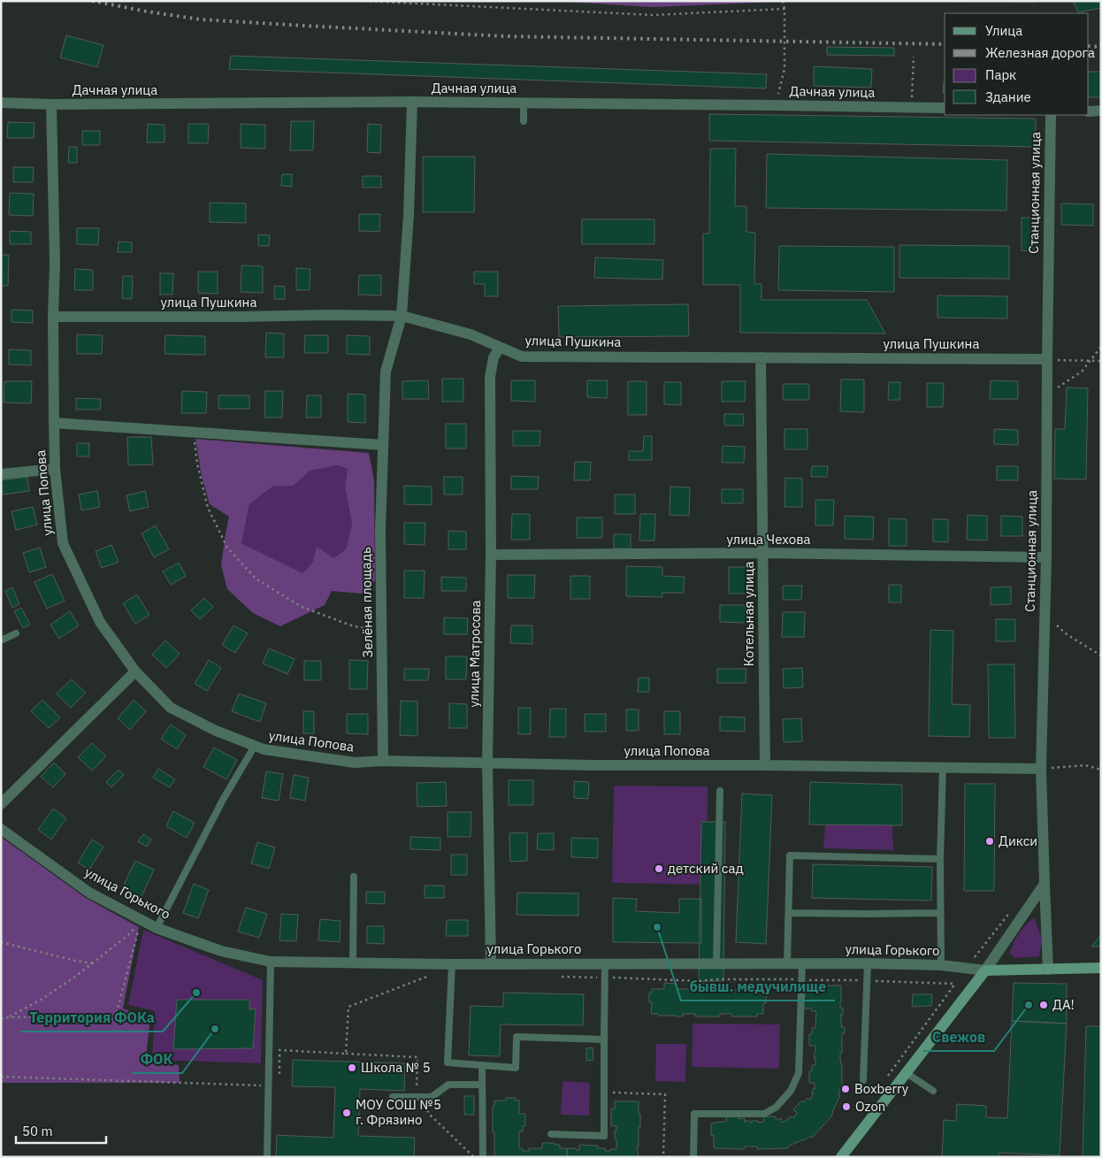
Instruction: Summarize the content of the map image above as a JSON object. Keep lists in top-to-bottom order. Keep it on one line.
{"streets":{"street":["Дачная улица","Станционная улица","улица Пушкина","улица Попова","улица Чехова","Зелёная площадь","Котельная улица","улица Матросова","улица Горького"]},"crossings":[["Дачная улица","улица Попова"],["Дачная улица","Зелёная площадь"],["Станционная улица","улица Пушкина"],["Станционная улица","улица Попова"],["Станционная улица","улица Чехова"],["Станционная улица","улица Горького"],["улица Пушкина","улица Попова"],["улица Пушкина","Зелёная площадь"],["улица Пушкина","Котельная улица"],["улица Пушкина","улица Матросова"],["улица Попова","Зелёная площадь"],["улица Попова","Котельная улица"],["улица Попова","улица Матросова"],["улица Чехова","Котельная улица"],["улица Чехова","улица Матросова"],["улица Матросова","улица Горького"]],"places":["Дикси","детский сад","бывш. медучилище","Территория ФОКа","Свежов","ДА!","ФОК","Школа № 5","Boxberry","Ozon","МОУ СОШ №5 г. Фрязино"],"legend":["Улица","Железная дорога","Парк","Здание"],"scale_bar":"50 m"}
